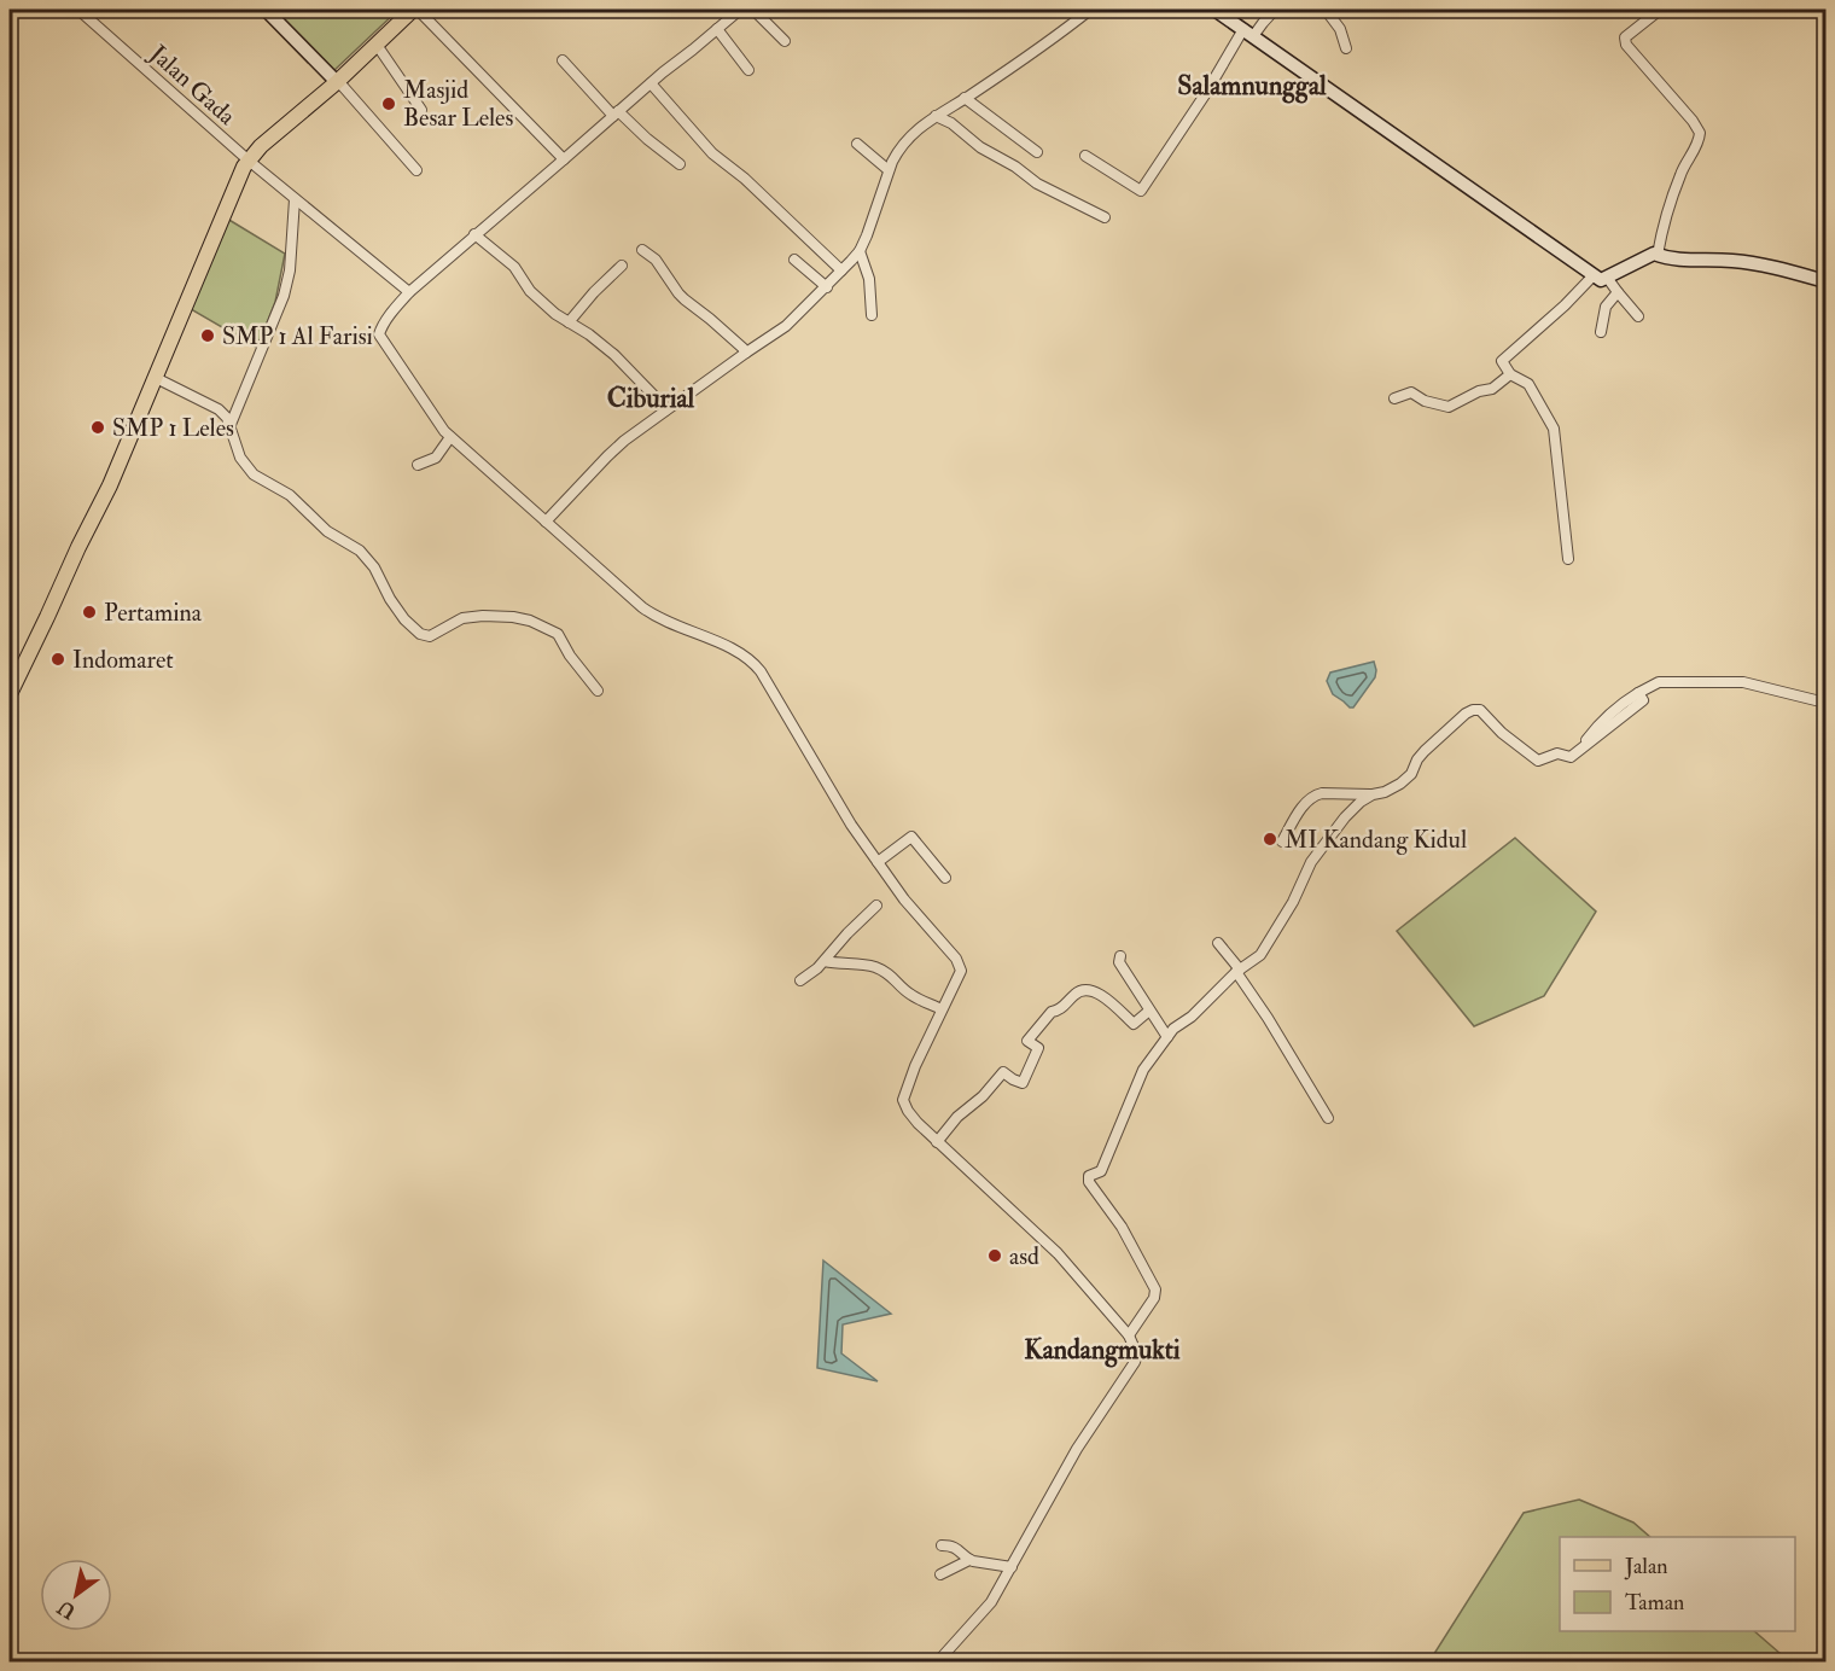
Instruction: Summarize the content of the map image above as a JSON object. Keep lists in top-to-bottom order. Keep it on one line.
{"streets":{"street":["Jalan Gada"]},"districts":["Salamnunggal","Ciburial","Kandangmukti"],"places":["Masjid Besar Leles","SMP 1 Al Farisi","SMP 1 Leles","Pertamina","Indomaret","MI Kandang Kidul","asd"],"legend":["Jalan","Taman"],"north":"bottom left"}
